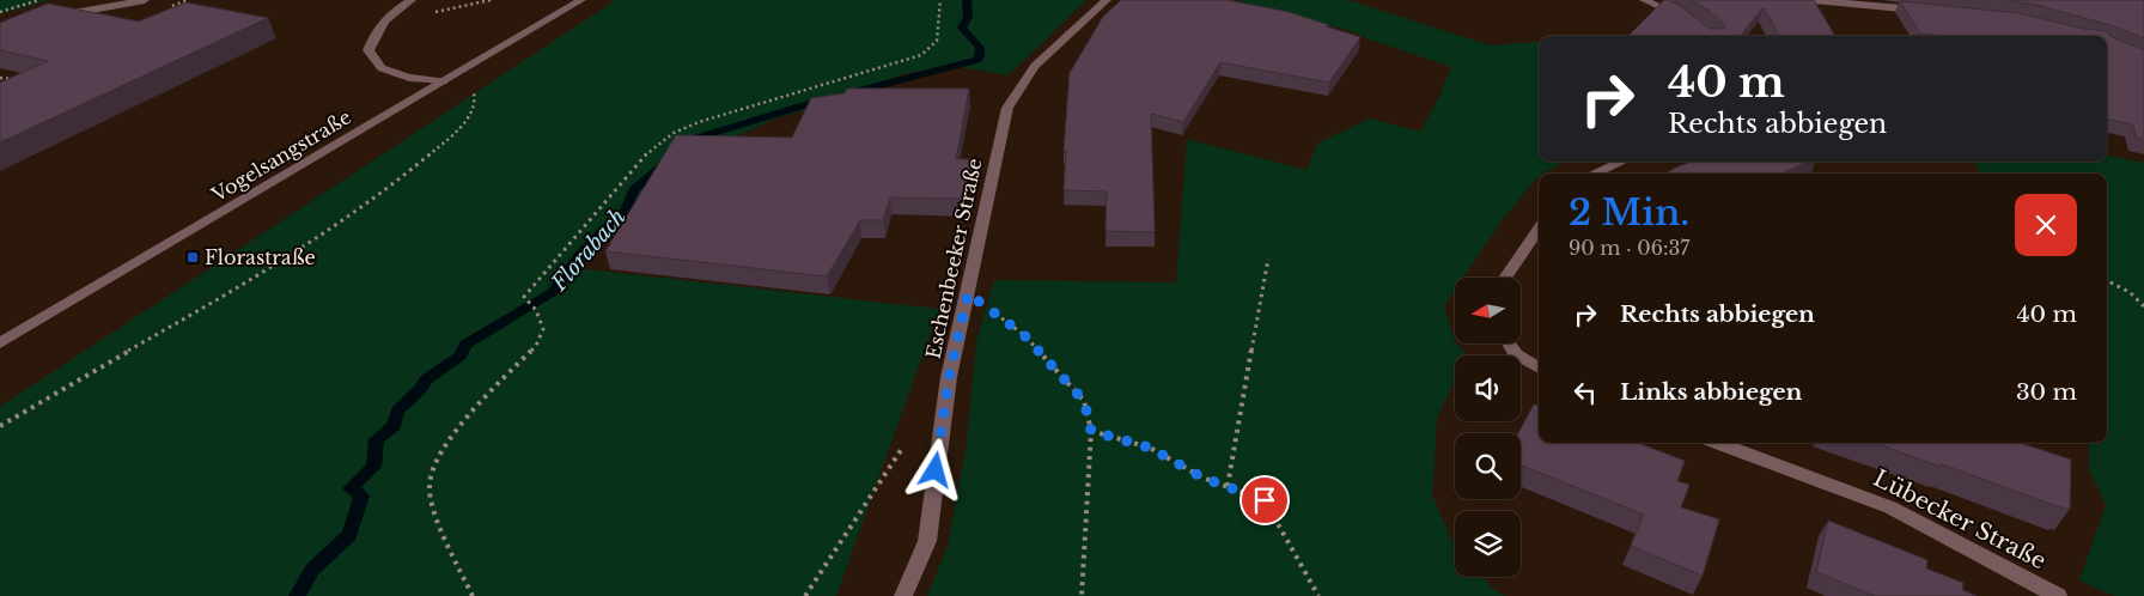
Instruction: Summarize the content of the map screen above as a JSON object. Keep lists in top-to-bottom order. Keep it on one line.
{"streets":{"street":["Vogelsangstraße","Eschenbeeker Straße","Lübecker Straße"]},"water":["Florabach"],"places":{"transit":["Florastraße"]},"north":"left","page":{"turn":["40 m","Rechts abbiegen"],"heading":["2 Min.","90 m · 06:37"],"list":[{"name":"Rechts abbiegen","value":"40 m"},{"name":"Links abbiegen","value":"30 m"}]}}
